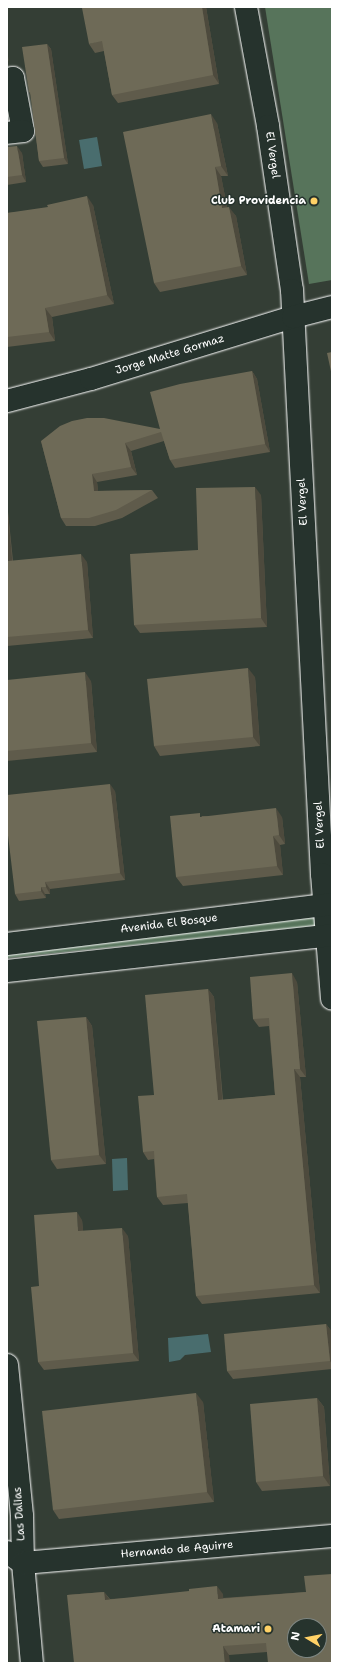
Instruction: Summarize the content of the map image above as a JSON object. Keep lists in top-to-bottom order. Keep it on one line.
{"streets":{"street":["El Vergel","Jorge Matte Gormaz","Avenida El Bosque","Las Dalias","Hernando de Aguirre"]},"crossings":[["El Vergel","Jorge Matte Gormaz"],["El Vergel","Avenida El Bosque"],["Las Dalias","Hernando de Aguirre"]],"places":["Club Providencia","Atamari"],"north":"left"}
